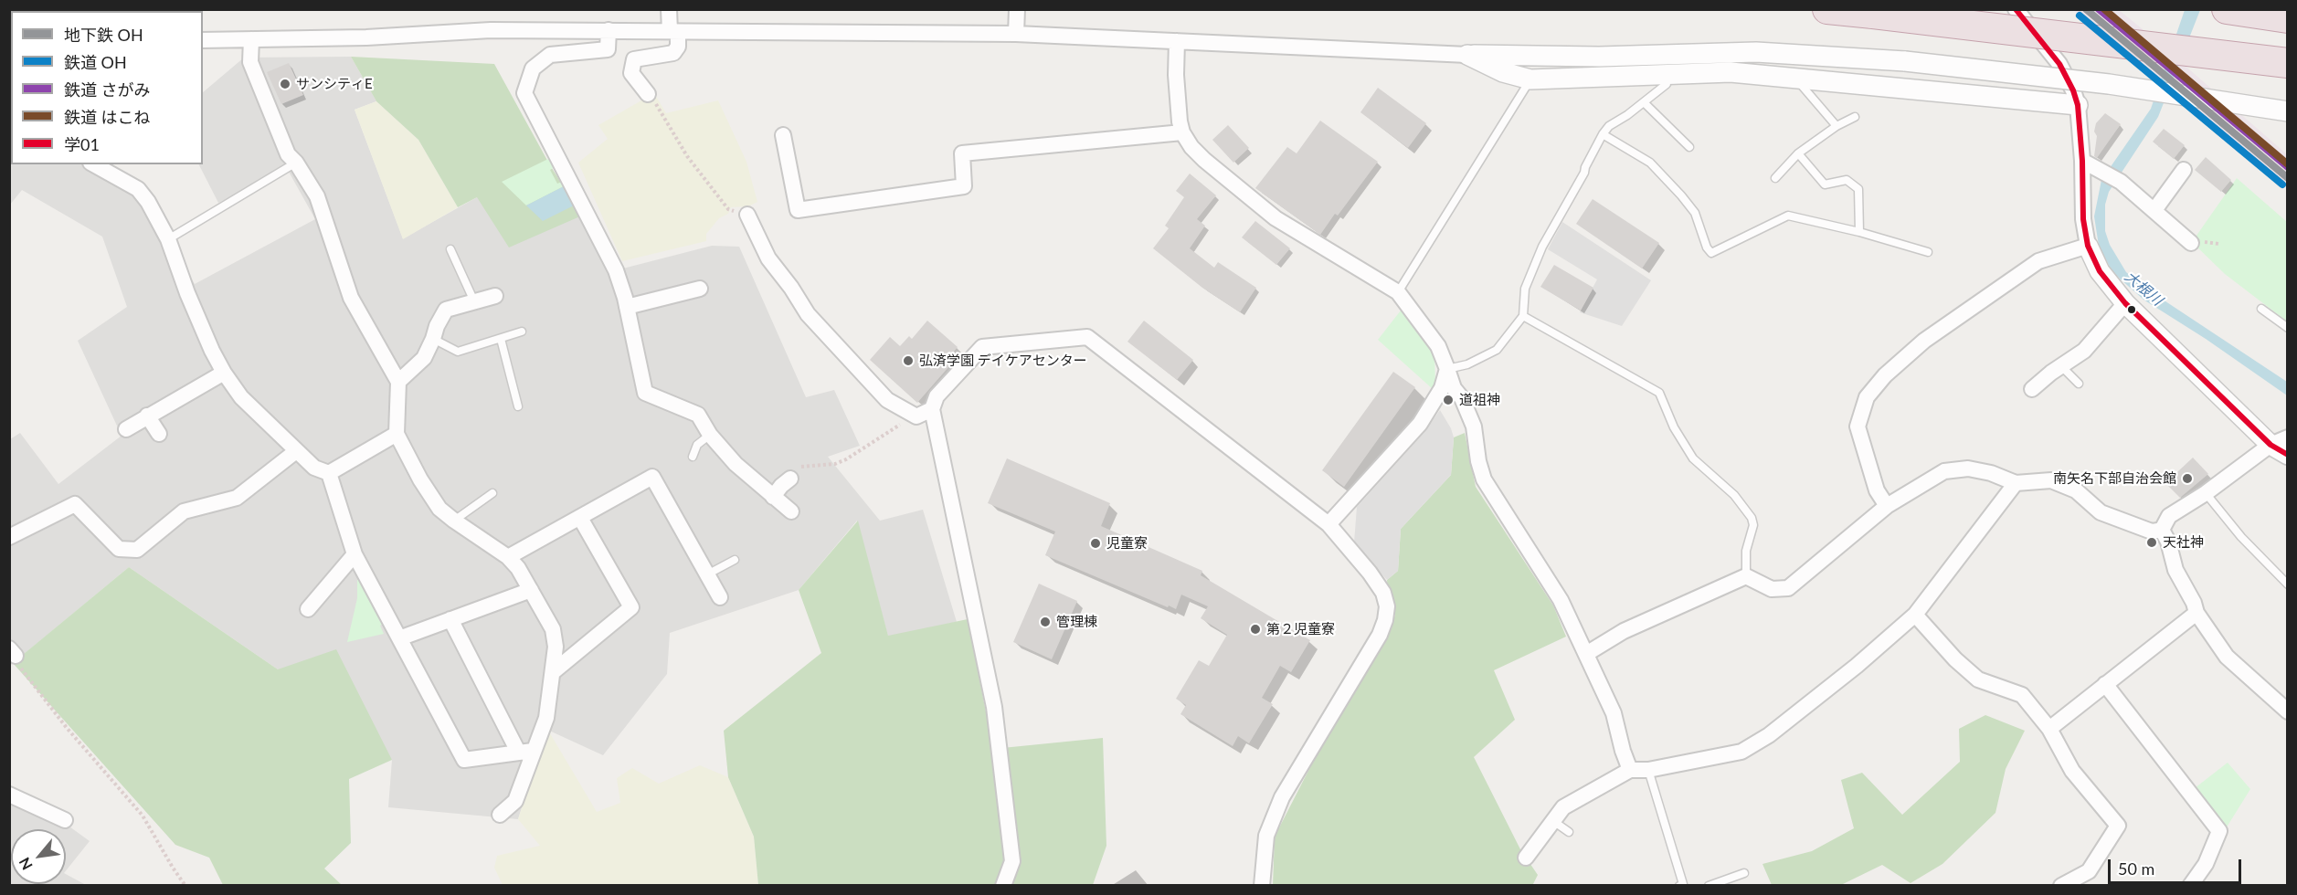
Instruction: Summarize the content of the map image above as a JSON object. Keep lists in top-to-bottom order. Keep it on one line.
{"water":["大根川"],"places":["サンシティE","弘済学園 デイケアセンター","道祖神","南矢名下部自治会館","天社神","児童寮","管理棟","第２児童寮"],"lines":["metro line OH","rail line さがみ","rail line はこね","transit line 学01","rail line OH"],"legend":["地下鉄 OH","鉄道 OH","鉄道 さがみ","鉄道 はこね","学01"],"scale_bar":"50 m","north":"bottom left"}
